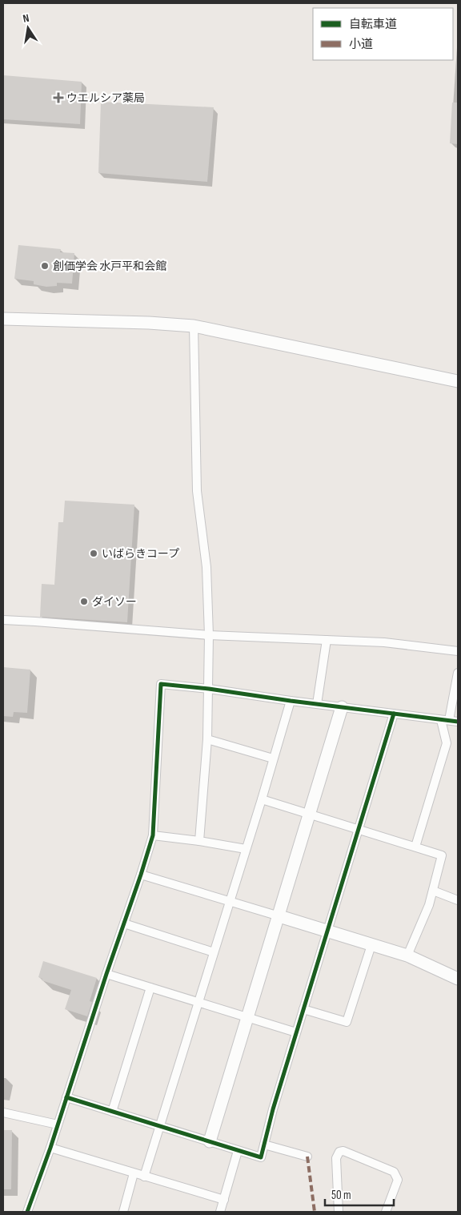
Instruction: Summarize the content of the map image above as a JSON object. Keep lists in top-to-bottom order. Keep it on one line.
{"places":{"health":["ウエルシア薬局"],"other":["創価学会 水戸平和会館","いばらきコープ","ダイソー"]},"legend":["自転車道","小道"],"scale_bar":"50 m","north":"top"}
